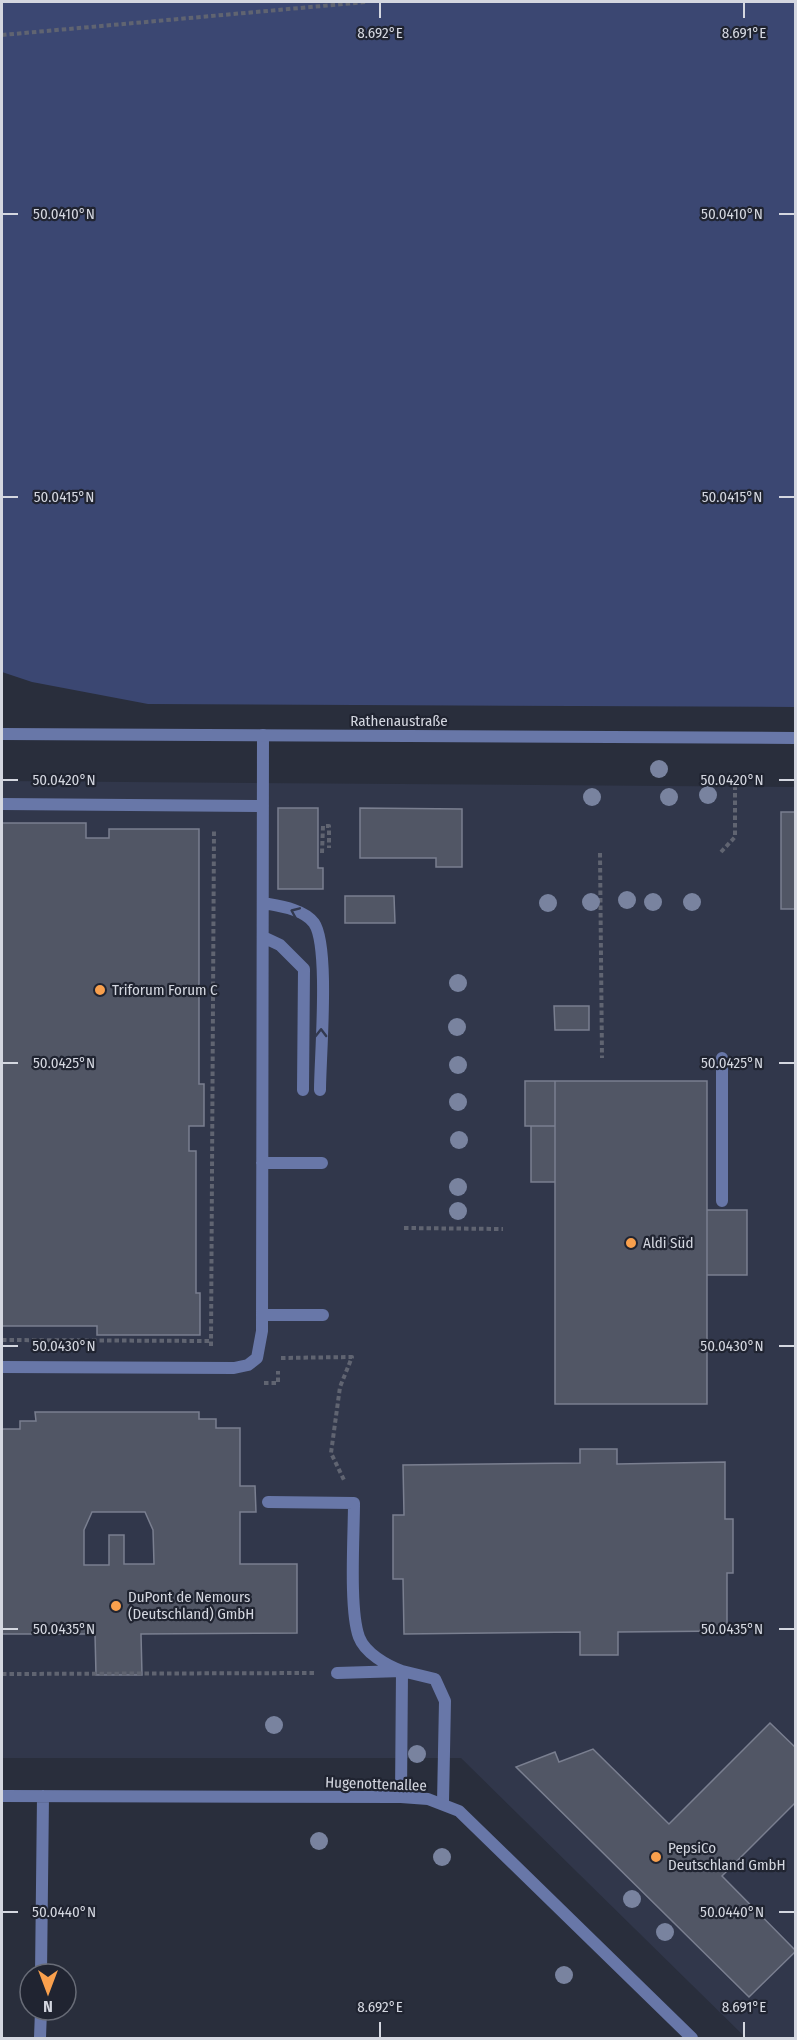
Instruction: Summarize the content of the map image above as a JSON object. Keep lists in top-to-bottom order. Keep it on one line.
{"streets":{"street":["Rathenaustraße","Hugenottenallee"]},"places":["Triforum Forum C","Aldi Süd","DuPont de Nemours (Deutschland) GmbH","PepsiCo Deutschland GmbH"],"north":"bottom","coordinates":["8.692°E","8.691°E","50.0410°N","50.0415°N","50.0420°N","50.0425°N","50.0430°N","50.0435°N","50.0440°N"]}
